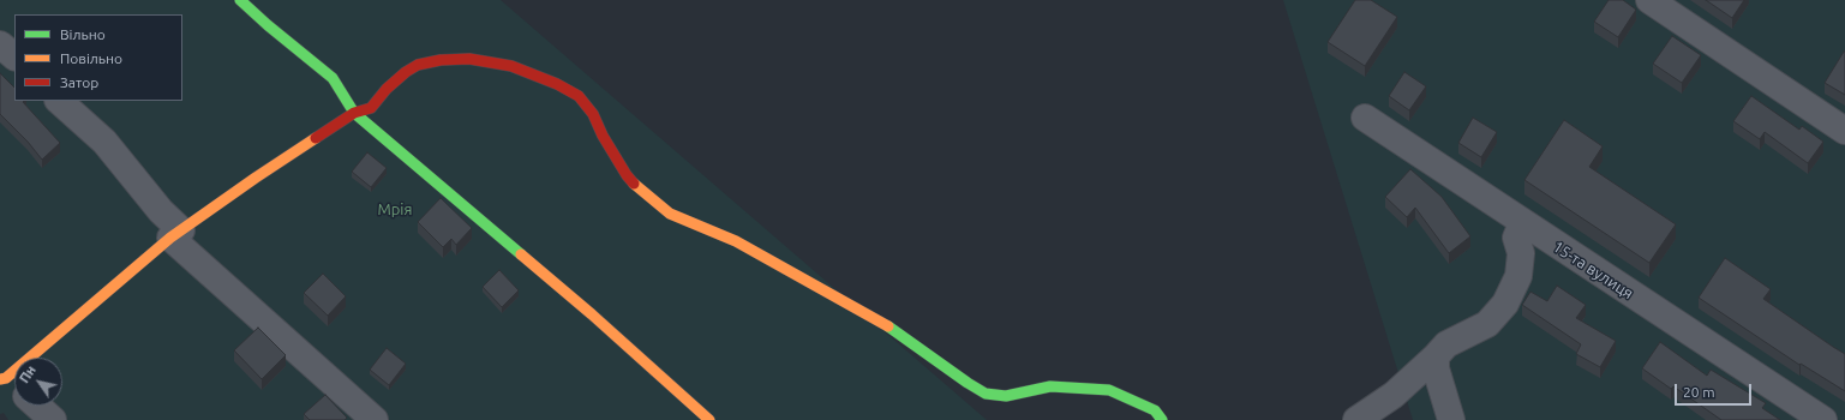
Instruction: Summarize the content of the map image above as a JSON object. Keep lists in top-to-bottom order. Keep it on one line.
{"streets":{"street":["15-та вулиця"]},"parks":["Мрія"],"legend":["Вільно","Повільно","Затор"],"scale_bar":"20 m","north":"top left"}
